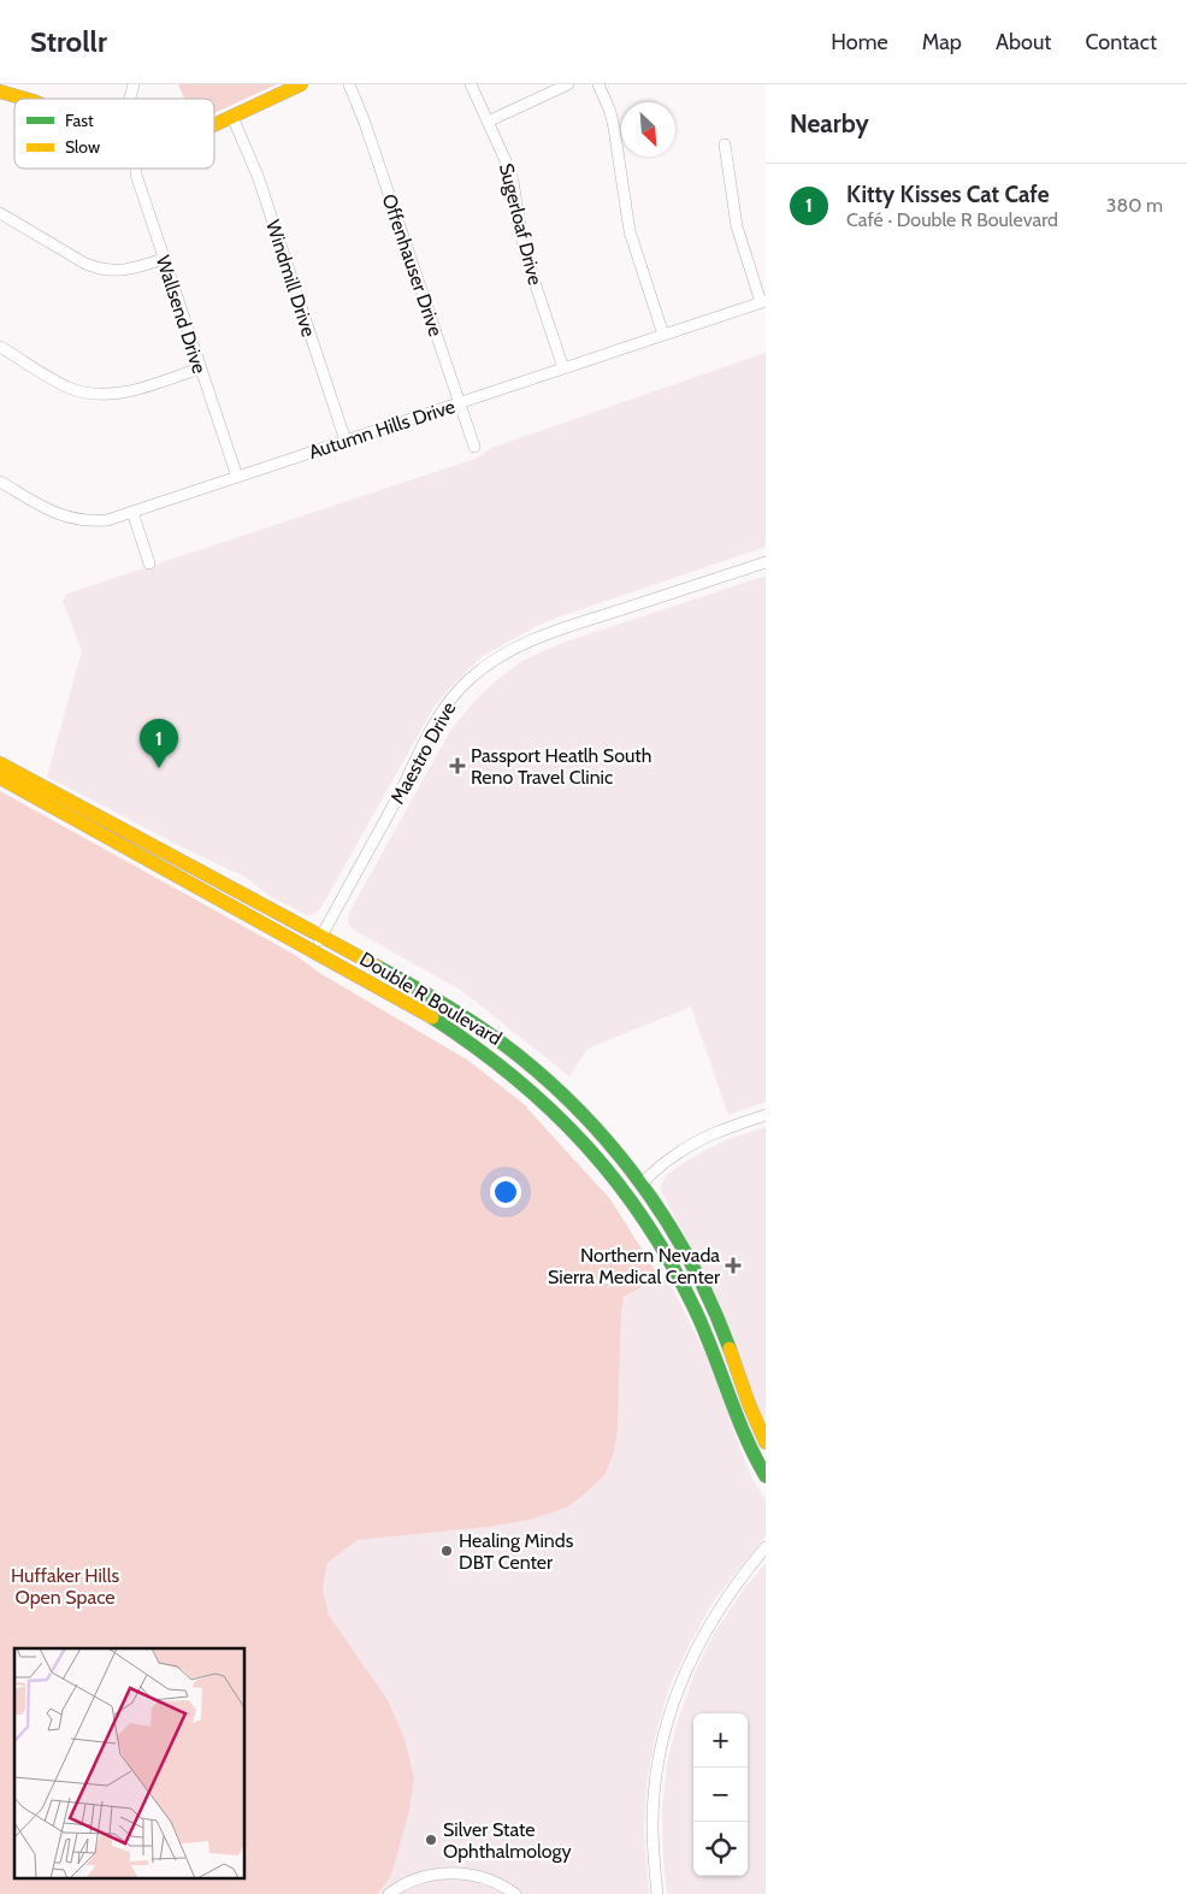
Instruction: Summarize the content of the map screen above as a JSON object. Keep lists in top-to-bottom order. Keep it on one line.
{"streets":{"main road":["Double R Boulevard"],"street":["Sugerloaf Drive","Offenhauser Drive","Windmill Drive","Wallsend Drive","Autumn Hills Drive","Maestro Drive"]},"crossings":[["Sugerloaf Drive","Autumn Hills Drive"],["Offenhauser Drive","Autumn Hills Drive"],["Windmill Drive","Autumn Hills Drive"],["Wallsend Drive","Autumn Hills Drive"],["Maestro Drive","Double R Boulevard"]],"parks":["Huffaker Hills Open Space"],"places":{"health":["Passport Heatlh South Reno Travel Clinic","Northern Nevada Sierra Medical Center"],"other":["Healing Minds DBT Center","Silver State Ophthalmology"]},"legend":["Fast","Slow"],"north":"bottom right","page":{"header":"Strollr","nav":["Home","Map","About","Contact"],"heading":"Nearby","list":[{"mark":"1","name":"Kitty Kisses Cat Cafe","note":"Café · Double R Boulevard","value":"380 m"}],"pins":"1","map_buttons":["+","−"]}}
